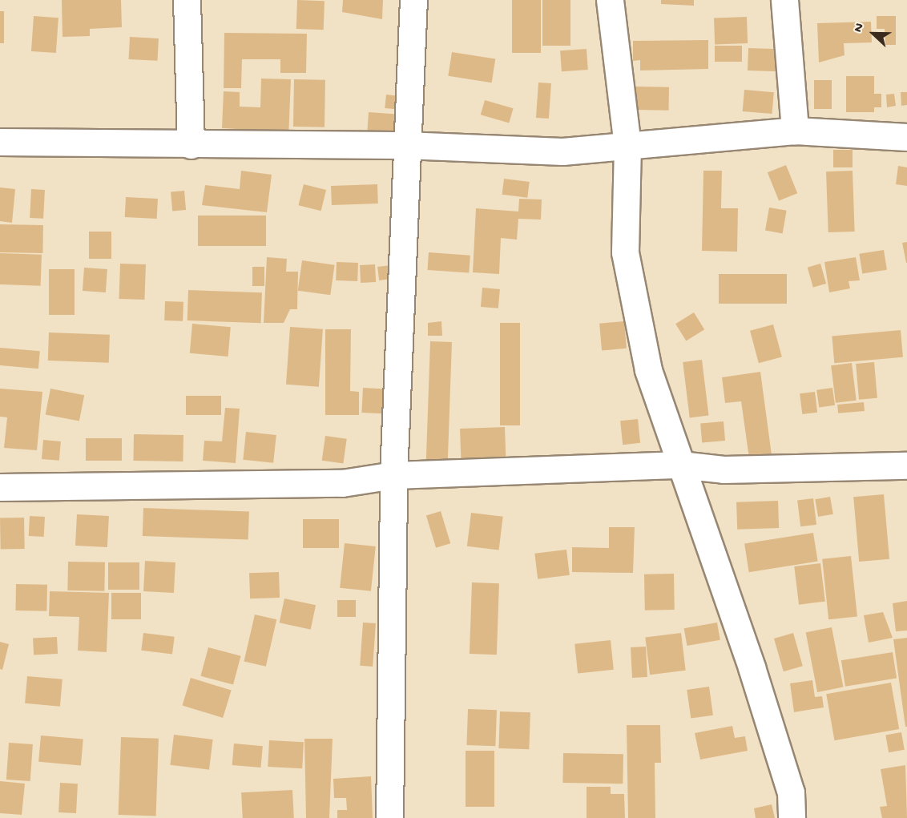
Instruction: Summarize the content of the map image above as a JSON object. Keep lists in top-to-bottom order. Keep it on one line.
{"north":"left"}
